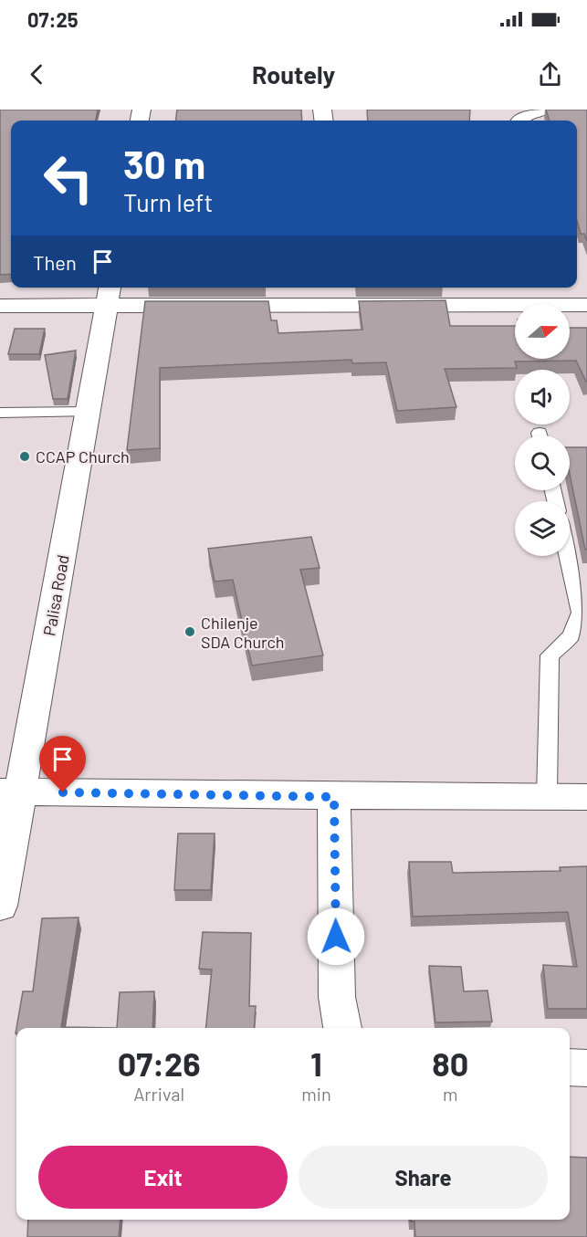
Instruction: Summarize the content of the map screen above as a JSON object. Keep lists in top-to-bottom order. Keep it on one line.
{"streets":{"street":["Palisa Road"]},"places":["CCAP Church","Chilenje SDA Church"],"north":"right","page":{"status":"07:25","header":"Routely","turn":["30 m","Turn left"],"then":"Then","eta":["07:26","Arrival","1","min","80","m"],"buttons":["Exit","Share"]}}
